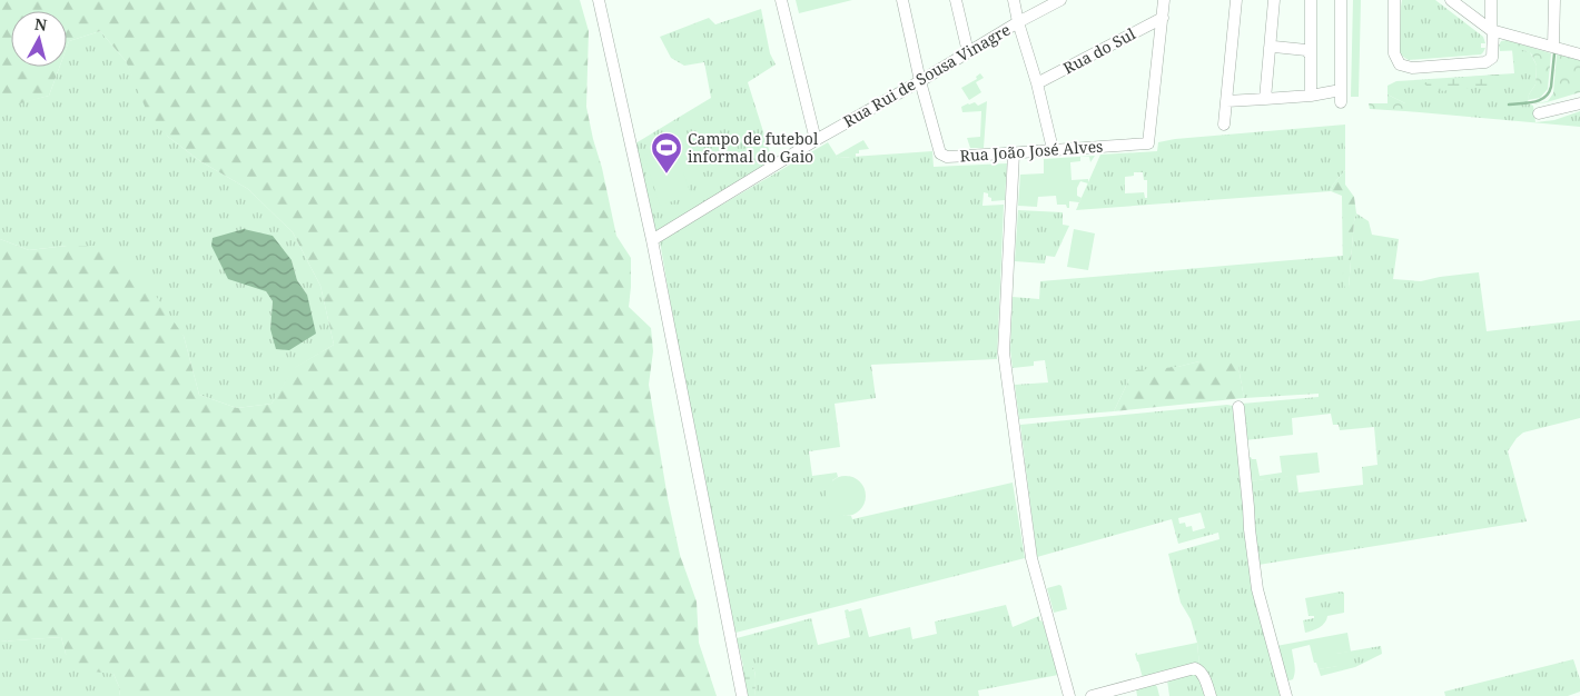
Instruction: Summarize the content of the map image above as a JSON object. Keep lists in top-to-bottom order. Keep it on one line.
{"streets":{"street":["Rua do Sul","Rua Rui de Sousa Vinagre","Rua João José Alves"]},"crossings":[["Rua do Sul","Rua João José Alves"],["Rua Rui de Sousa Vinagre","Rua João José Alves"]],"places":{"sports":["Campo de futebol informal do Gaio"]},"north":"top"}
